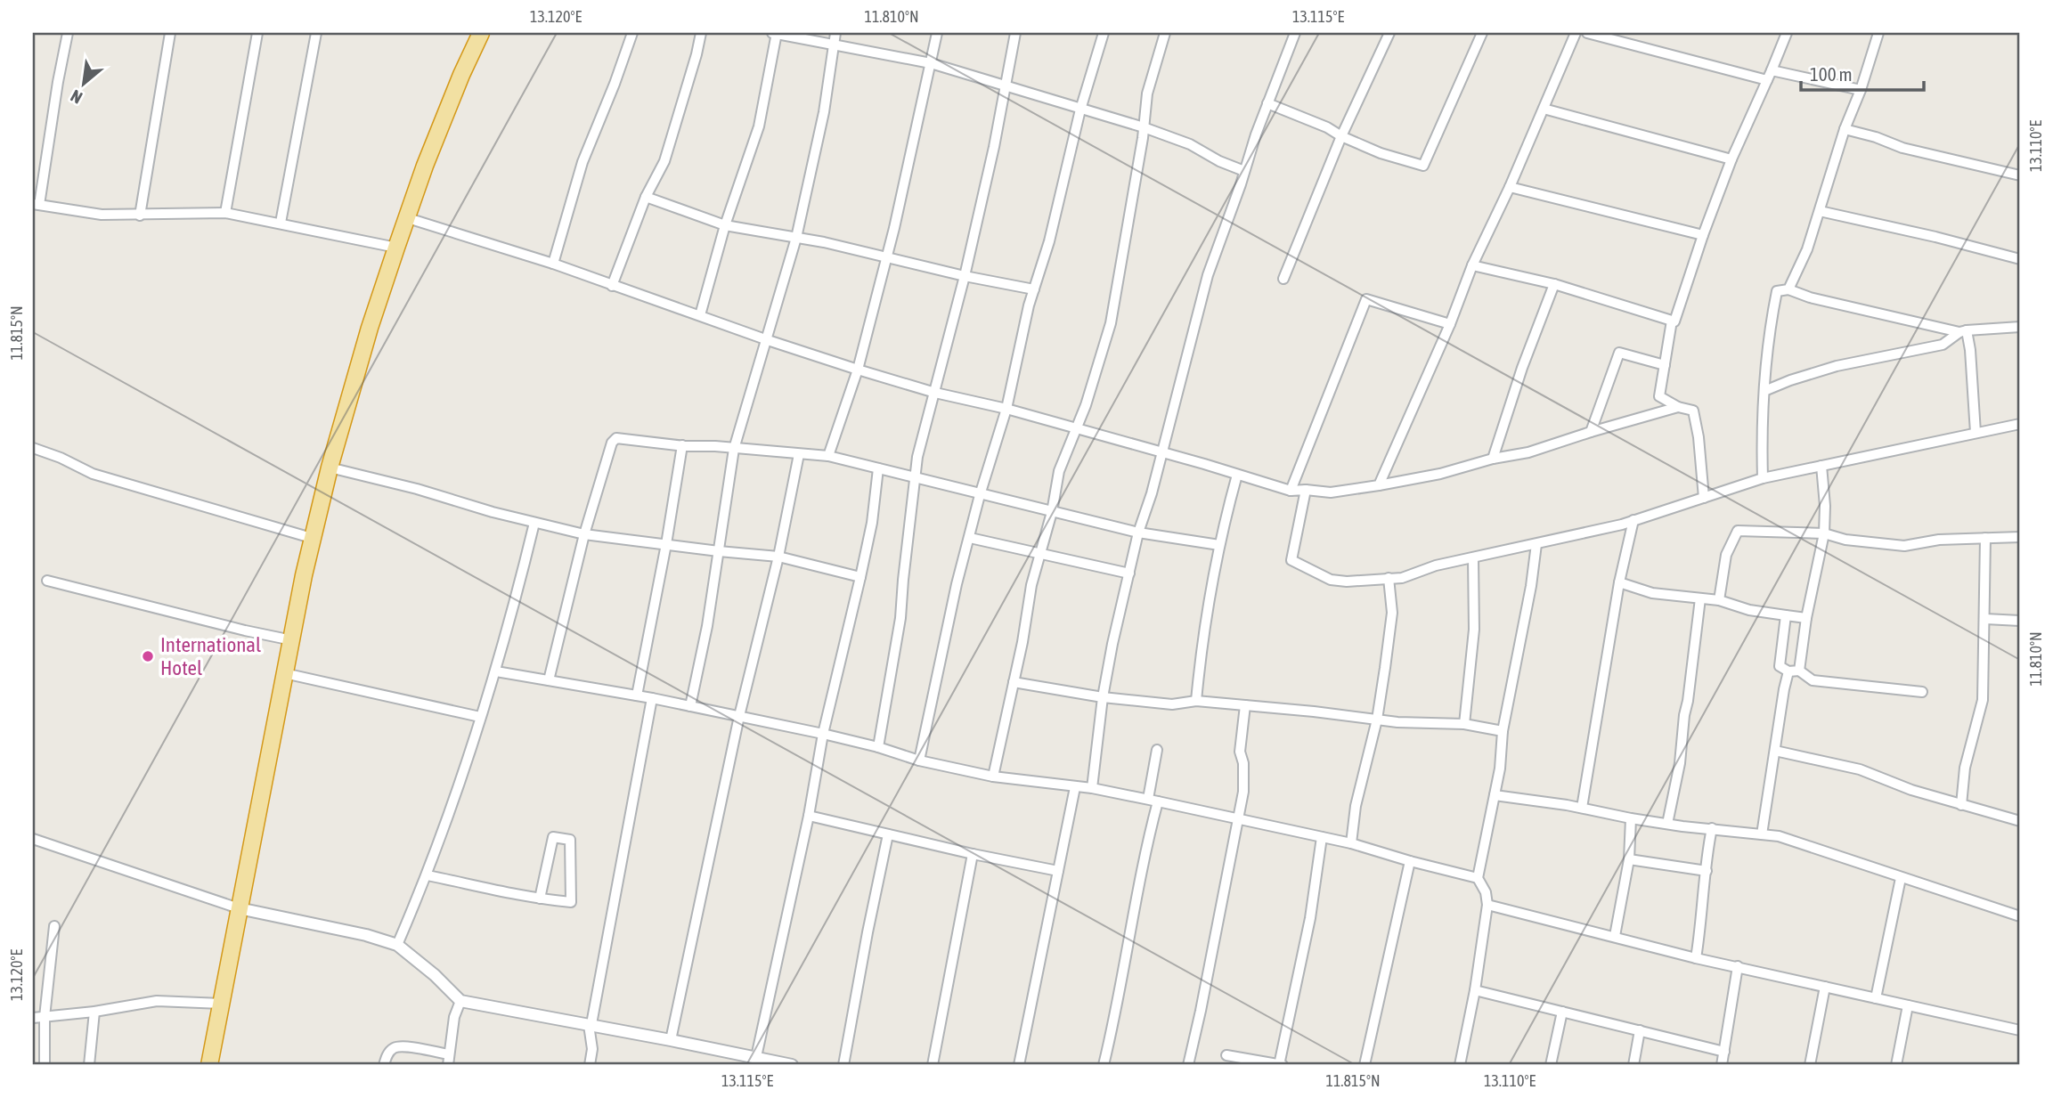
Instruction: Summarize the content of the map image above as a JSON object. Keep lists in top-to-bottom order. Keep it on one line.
{"places":["International Hotel"],"scale_bar":"100 m","north":"bottom left","coordinates":["13.120°E","11.810°N","13.115°E","13.110°E","11.815°N"]}
